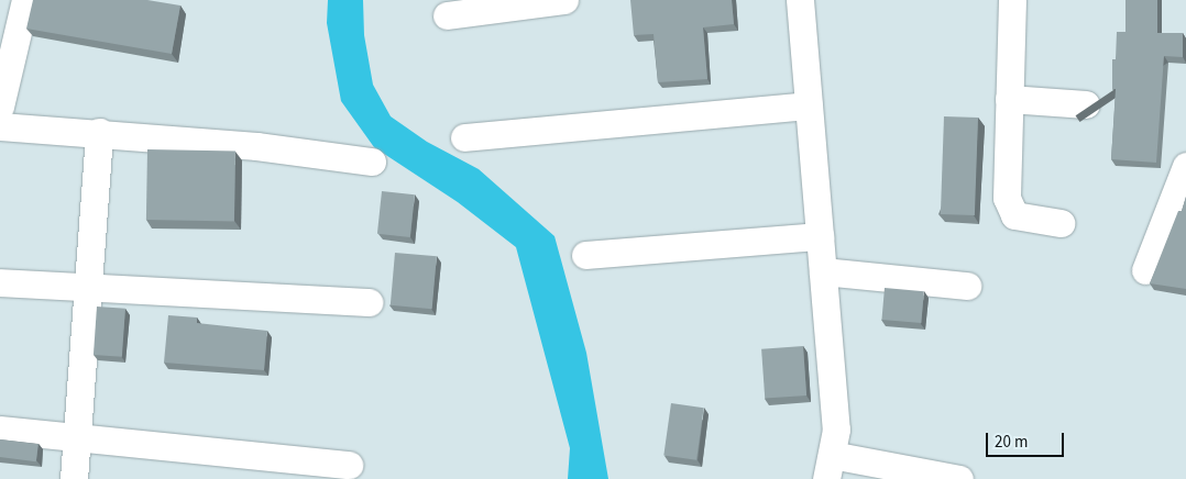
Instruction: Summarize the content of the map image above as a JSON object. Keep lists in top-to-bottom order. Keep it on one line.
{"scale_bar":"20 m"}
